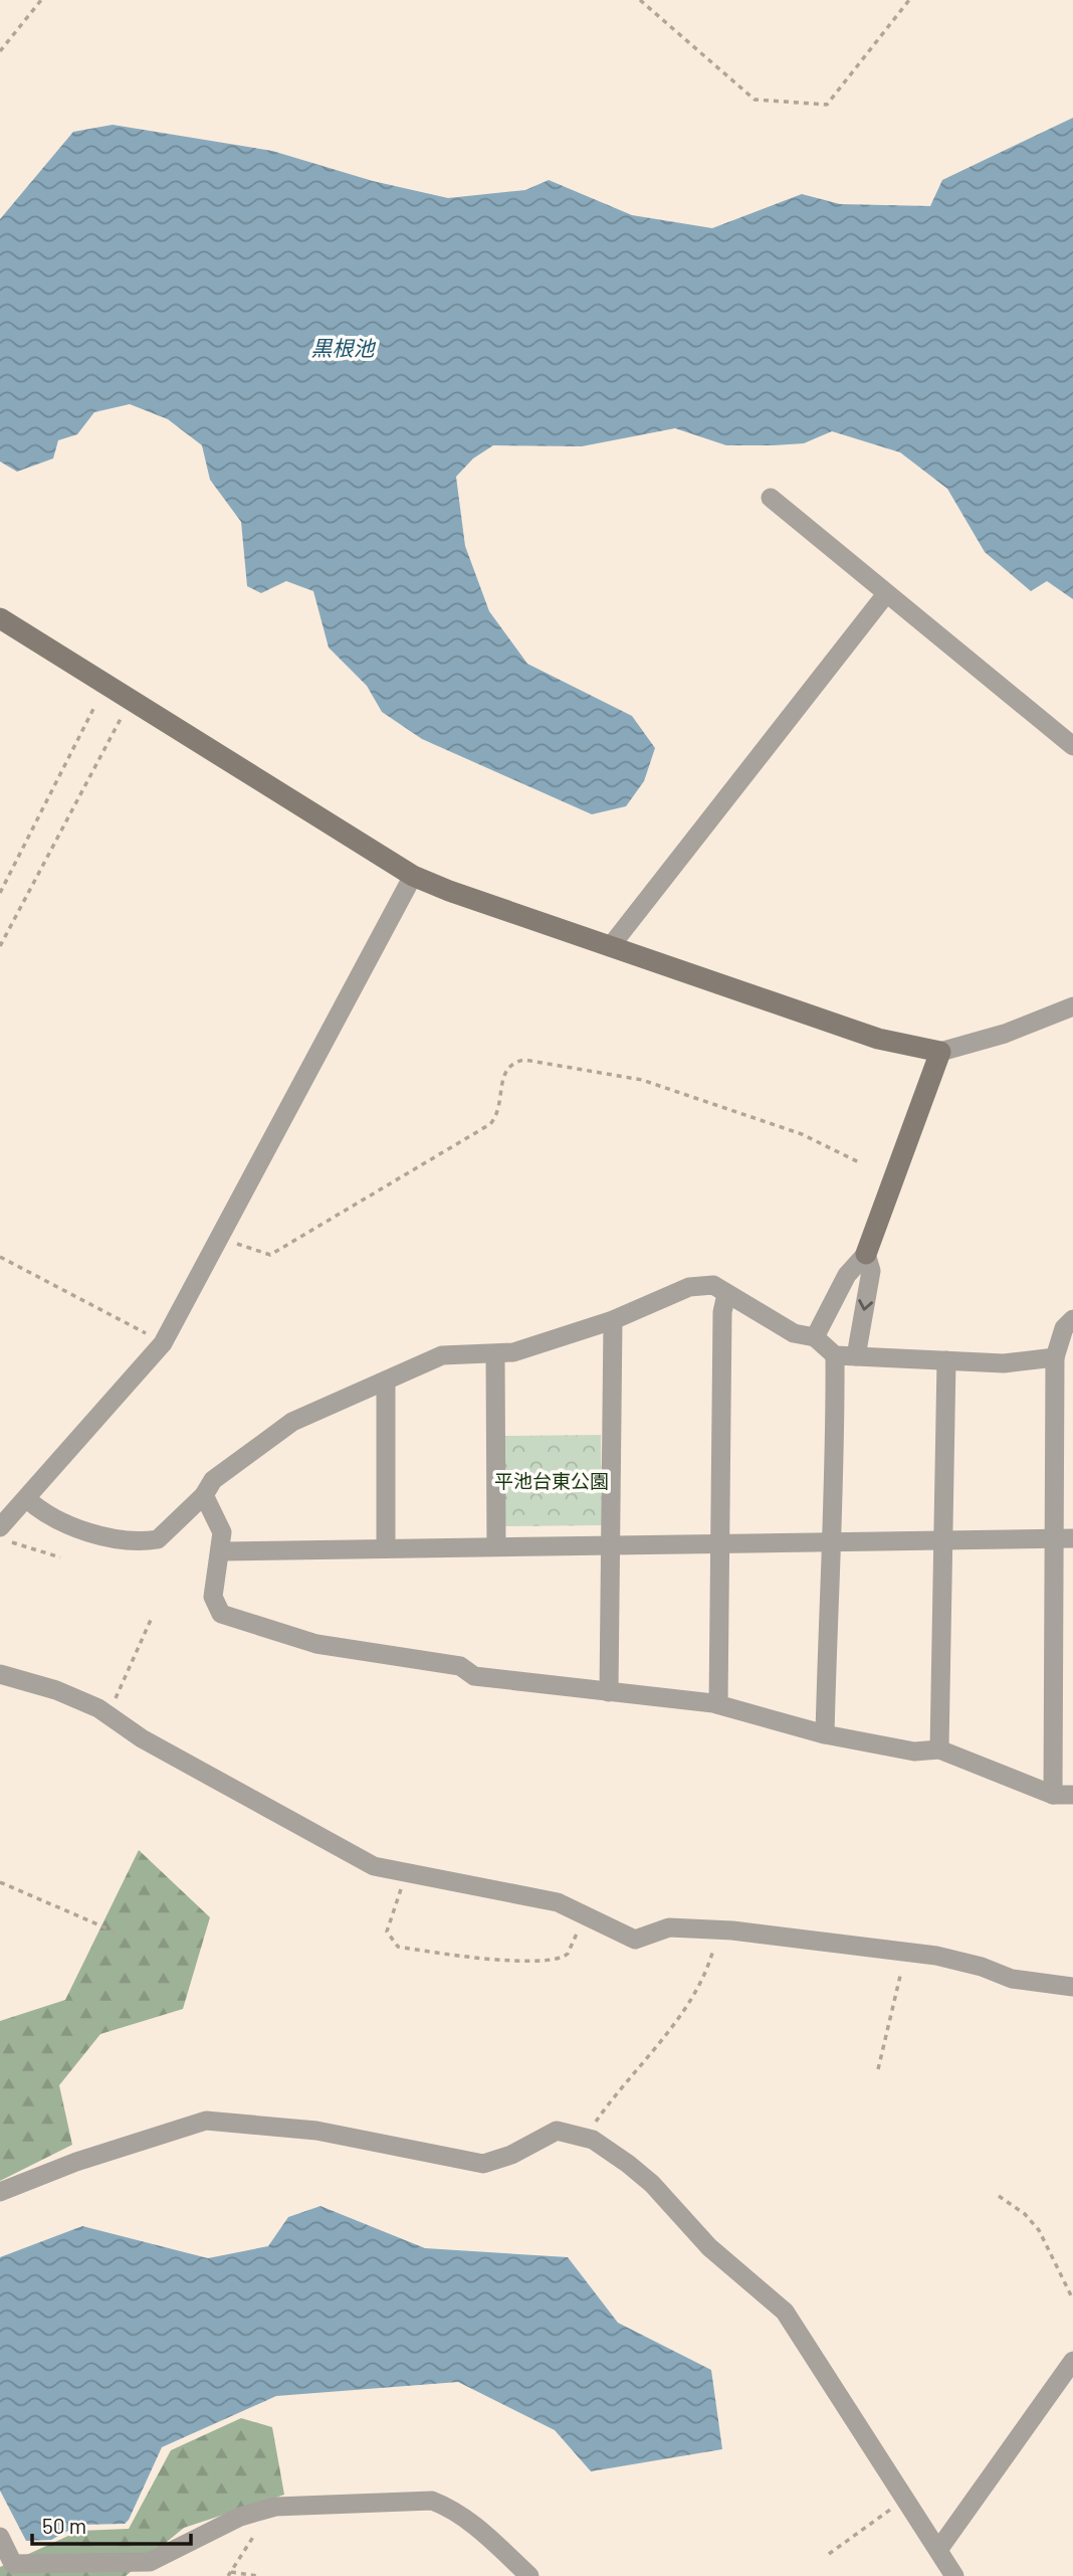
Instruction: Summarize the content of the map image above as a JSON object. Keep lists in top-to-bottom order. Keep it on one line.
{"water":["黒根池"],"parks":["平池台東公園"],"scale_bar":"50 m"}
